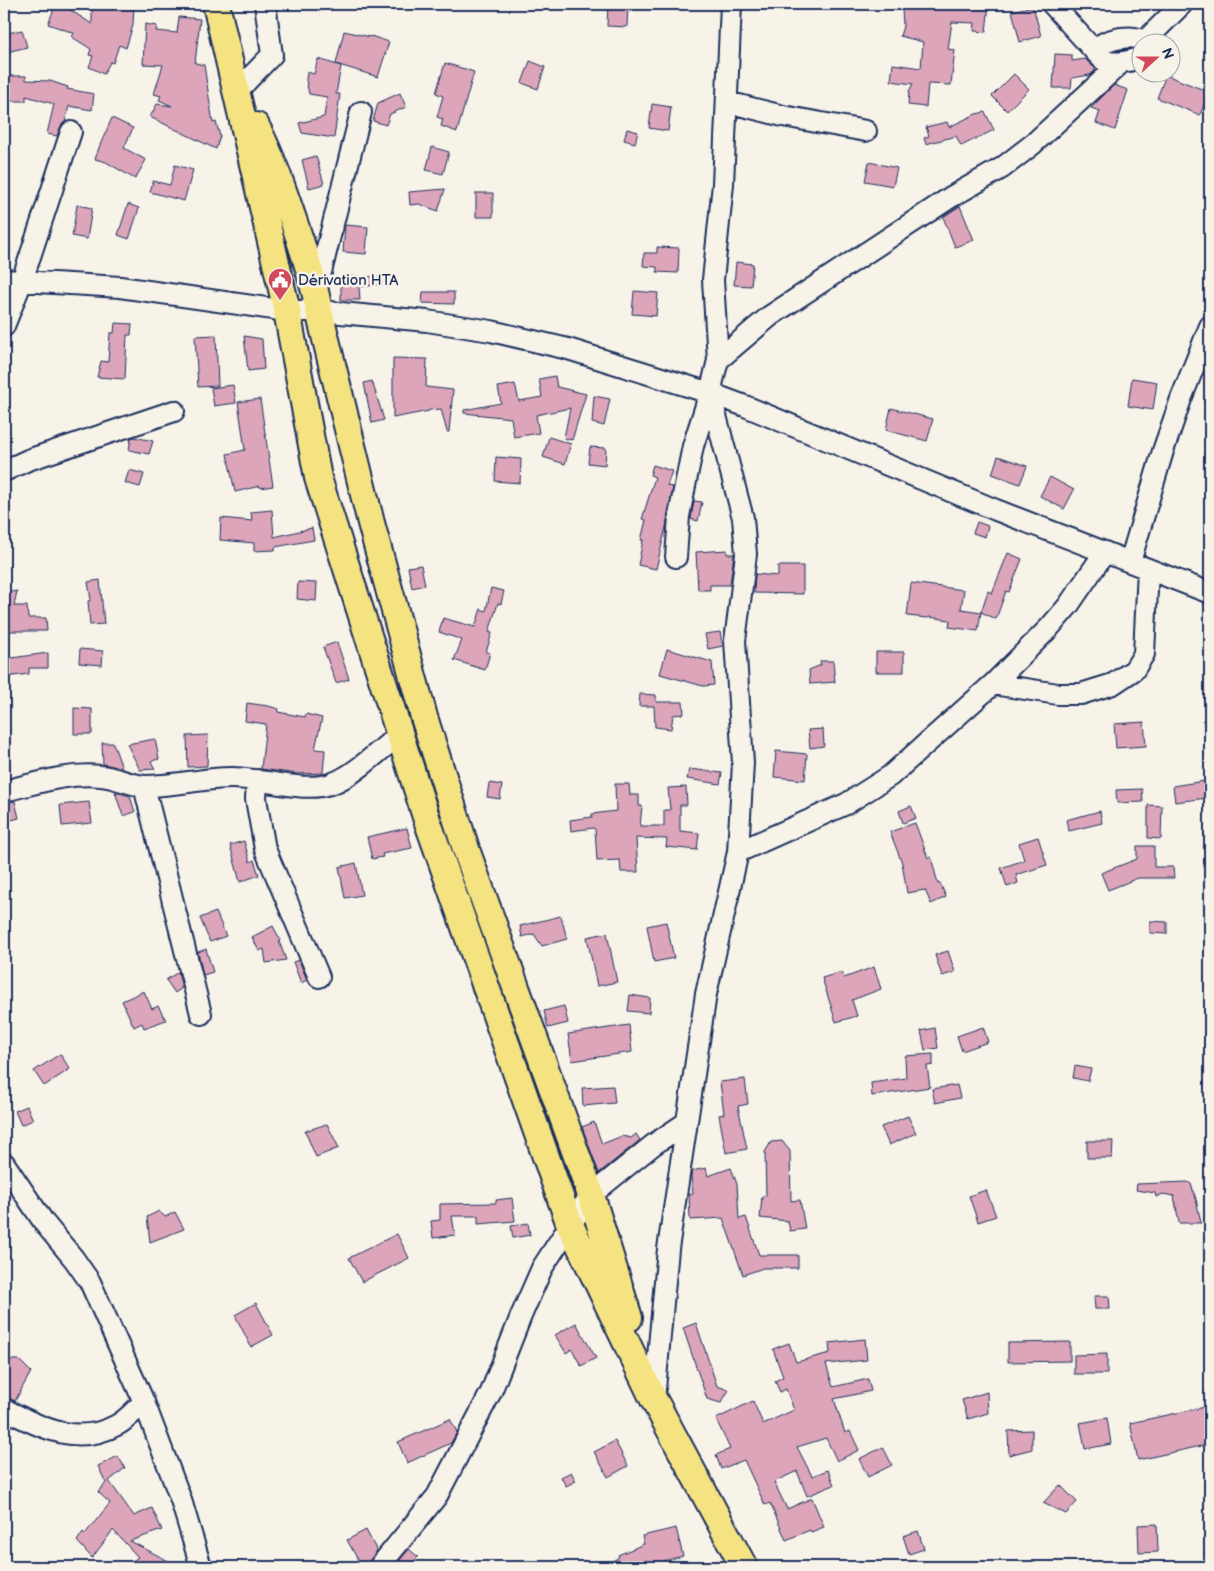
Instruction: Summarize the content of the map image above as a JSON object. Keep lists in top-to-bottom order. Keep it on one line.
{"places":{"public building":["Dérivation HTA"]},"north":"right"}
